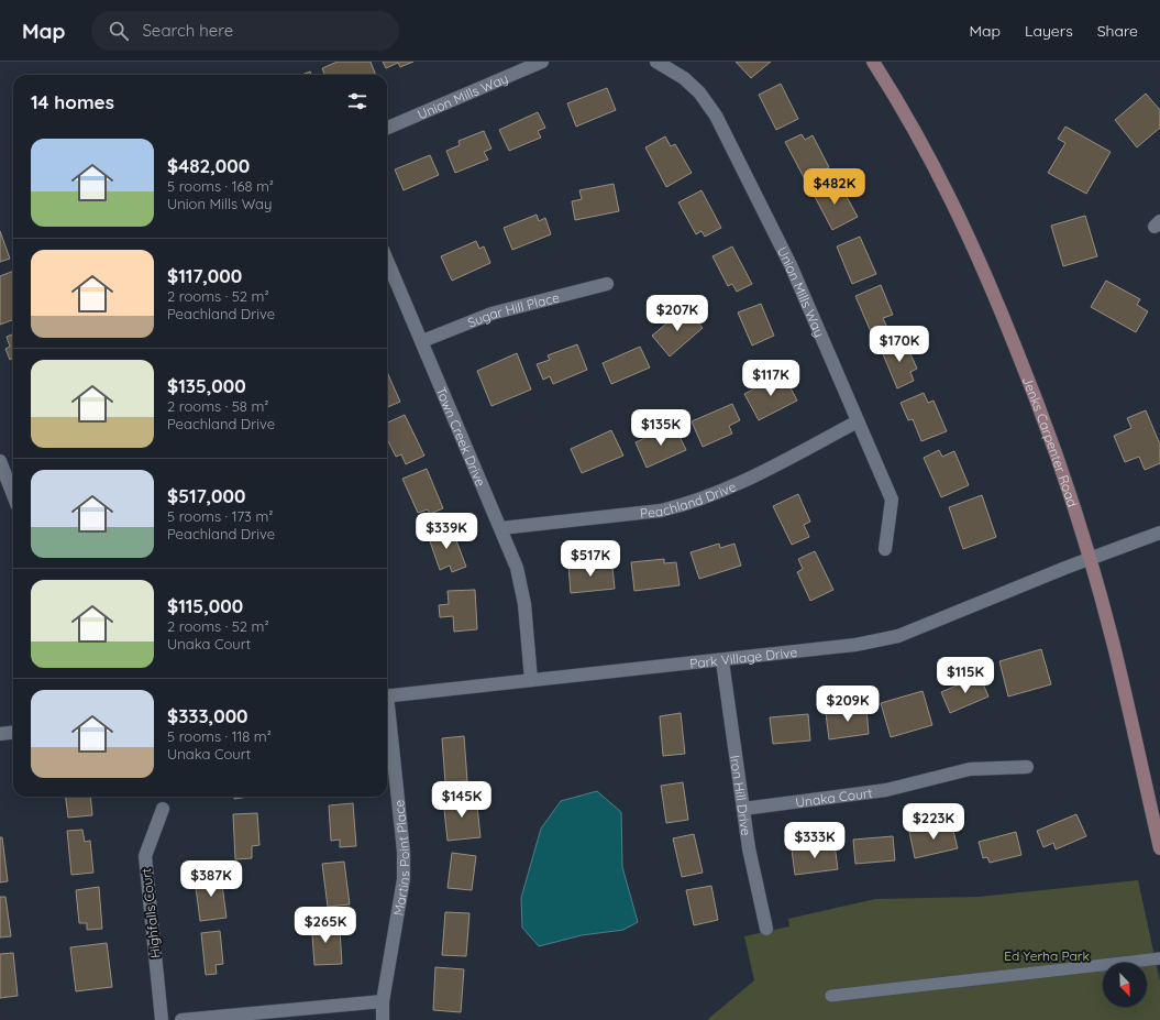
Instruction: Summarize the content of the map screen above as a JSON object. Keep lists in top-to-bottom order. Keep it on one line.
{"streets":{"street":["Union Mills Way","Sugar Hill Place","Town Creek Drive","Jenks Carpenter Road","Peachland Drive","Park Village Drive","Iron Hill Drive","Unaka Court","Martins Point Place","Highfalls Court"]},"crossings":[["Union Mills Way","Peachland Drive"],["Sugar Hill Place","Town Creek Drive"],["Town Creek Drive","Peachland Drive"],["Town Creek Drive","Park Village Drive"],["Jenks Carpenter Road","Park Village Drive"],["Park Village Drive","Iron Hill Drive"],["Iron Hill Drive","Unaka Court"]],"parks":["Ed Yerha Park"],"north":"bottom right","page":{"header":"Map","search":"Search here","nav":["Map","Layers","Share"],"heading":"14 homes","list":[{"name":"$482,000","note":"5 rooms · 168 m² · Union Mills Way"},{"name":"$117,000","note":"2 rooms · 52 m² · Peachland Drive"},{"name":"$135,000","note":"2 rooms · 58 m² · Peachland Drive"},{"name":"$517,000","note":"5 rooms · 173 m² · Peachland Drive"},{"name":"$115,000","note":"2 rooms · 52 m² · Unaka Court"},{"name":"$333,000","note":"5 rooms · 118 m² · Unaka Court"}],"price":["$482K","$207K","$170K","$117K","$135K","$339K","$517K","$115K","$209K","$145K","$223K","$333K","$387K","$265K"]}}
